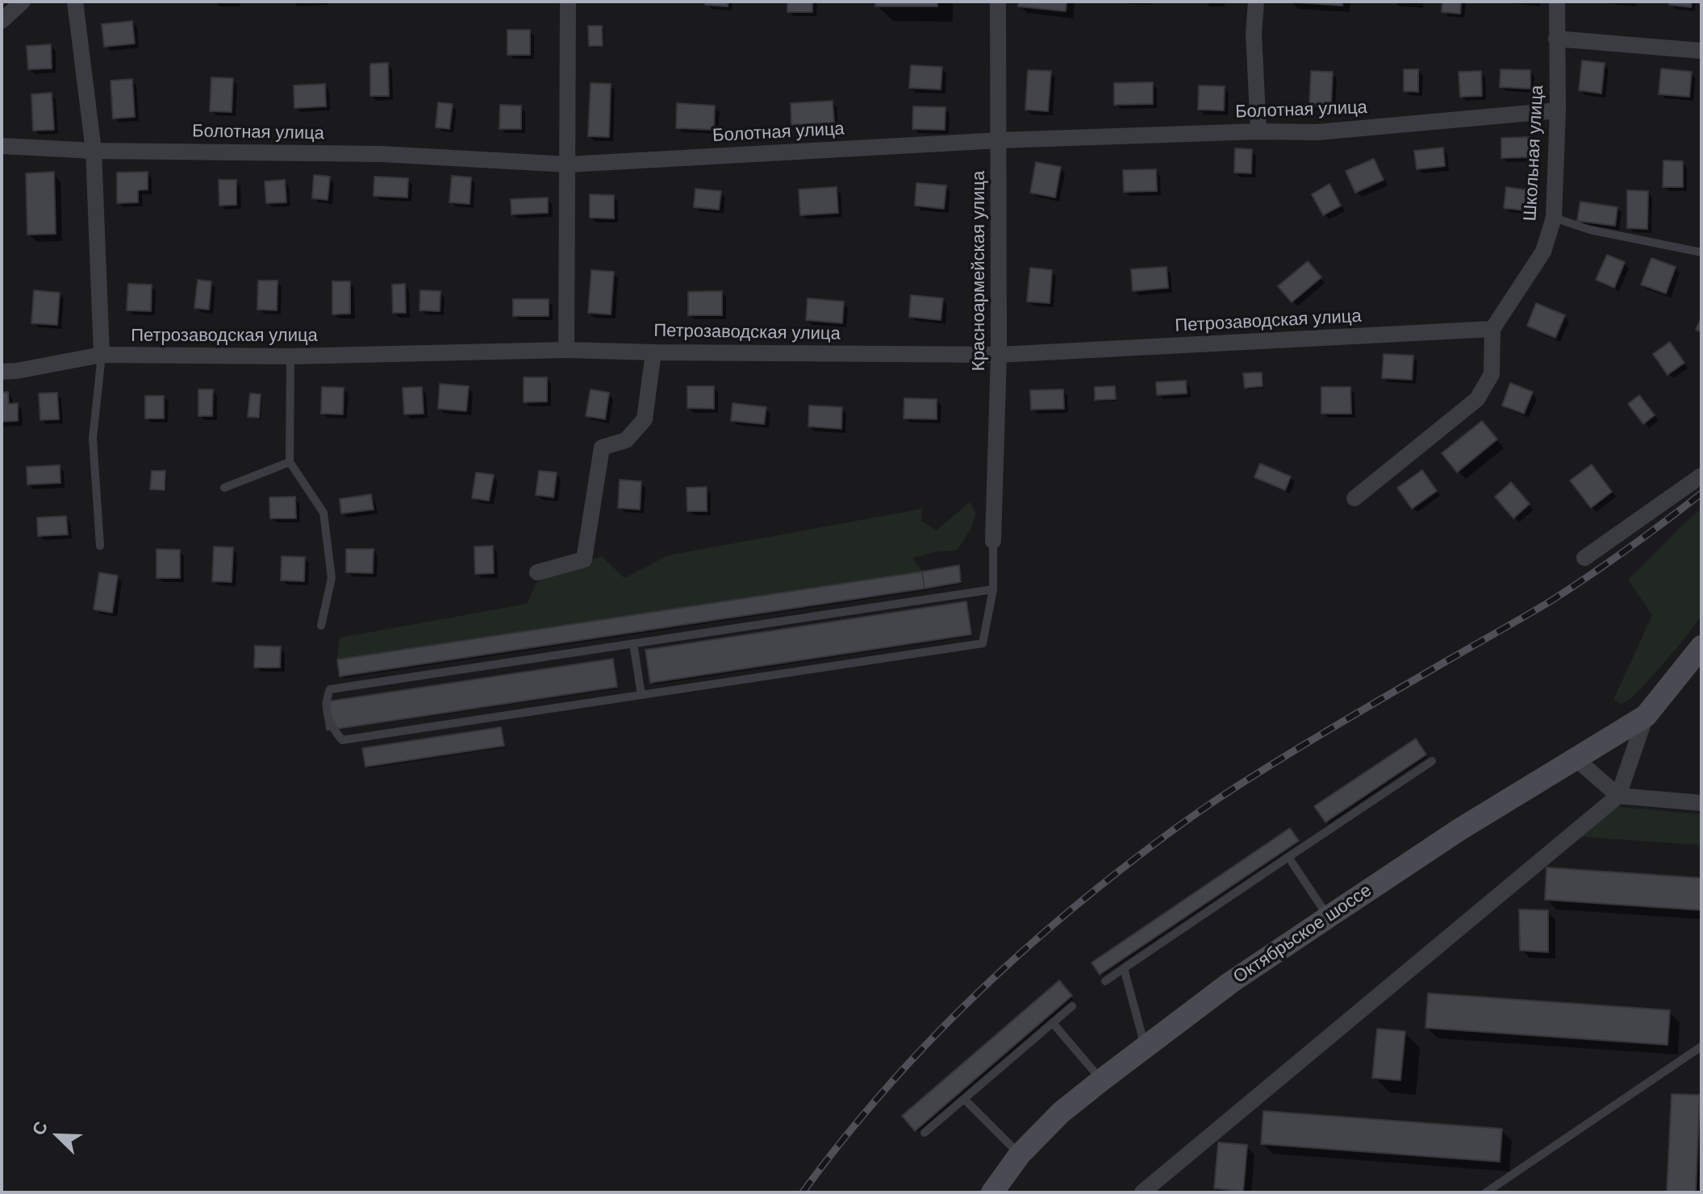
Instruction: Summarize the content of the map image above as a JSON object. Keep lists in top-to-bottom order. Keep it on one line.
{"streets":{"main road":["Октябрьское шоссе"],"street":["Болотная улица","Школьная улица","Красноармейская улица","Петрозаводская улица"]},"crossings":[["Болотная улица","Школьная улица"],["Болотная улица","Красноармейская улица"],["Школьная улица","Петрозаводская улица"],["Красноармейская улица","Петрозаводская улица"]],"north":"top left"}
